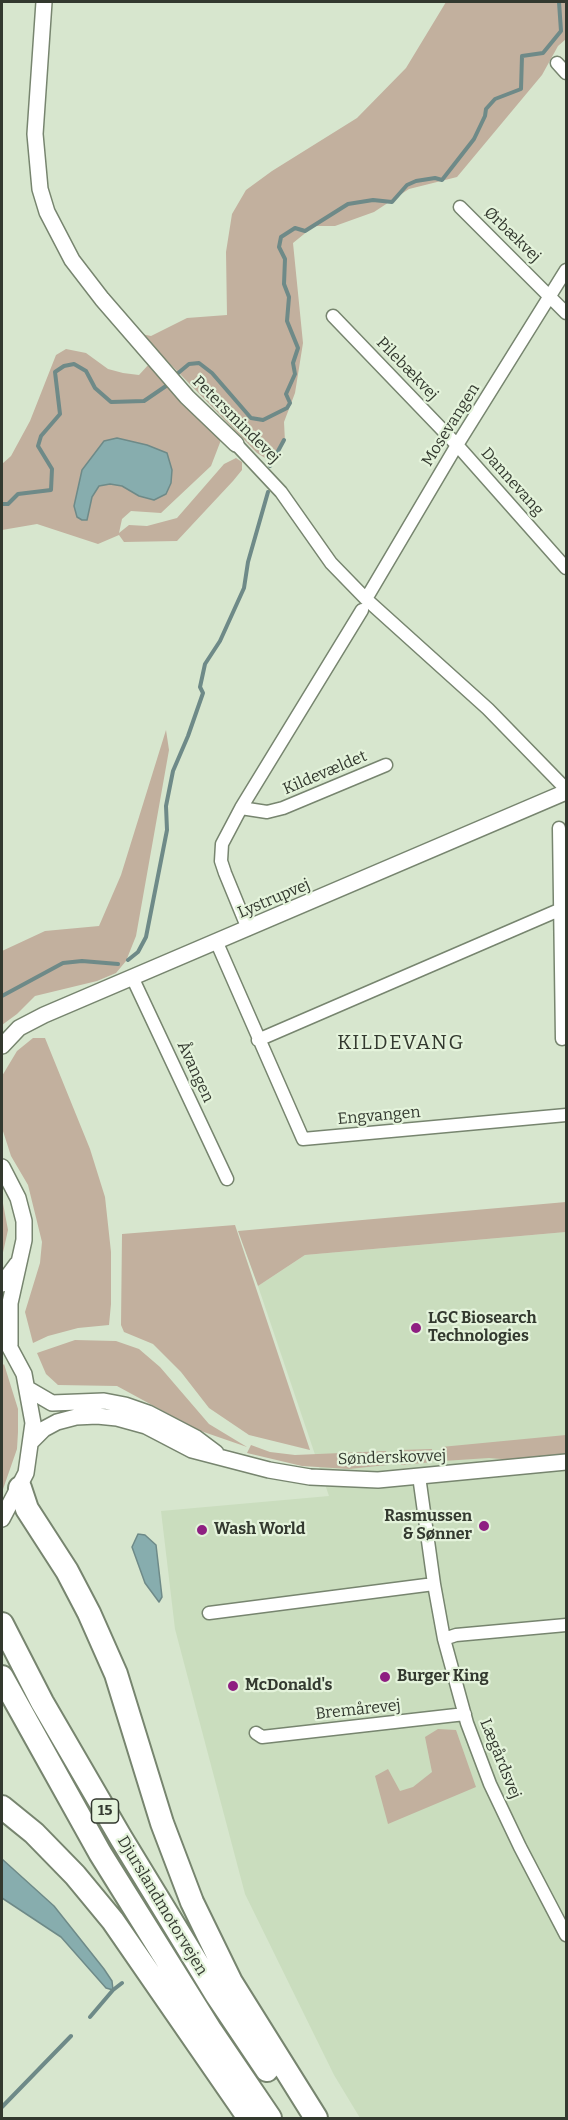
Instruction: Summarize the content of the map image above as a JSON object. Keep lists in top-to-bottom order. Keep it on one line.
{"streets":{"highway":["15","Djurslandmotorvejen"],"street":["Ørbækvej","Pilebækvej","Petersmindevej","Mosevangen","Dannevang","Kildevældet","Lystrupvej","Åvangen","Engvangen","Sønderskovvej","Bremårevej","Lægårdsvej"]},"crossings":[["Ørbækvej","Mosevangen"],["Pilebækvej","Mosevangen"],["Pilebækvej","Dannevang"],["Petersmindevej","Mosevangen"],["Petersmindevej","Lystrupvej"],["Mosevangen","Dannevang"],["Mosevangen","Kildevældet"],["Mosevangen","Lystrupvej"],["Lystrupvej","Åvangen"],["Lystrupvej","Engvangen"],["Sønderskovvej","Lægårdsvej"],["Bremårevej","Lægårdsvej"]],"districts":["KILDEVANG"],"places":["LGC Biosearch Technologies","Rasmussen & Sønner","Wash World","Burger King","McDonald's"]}
